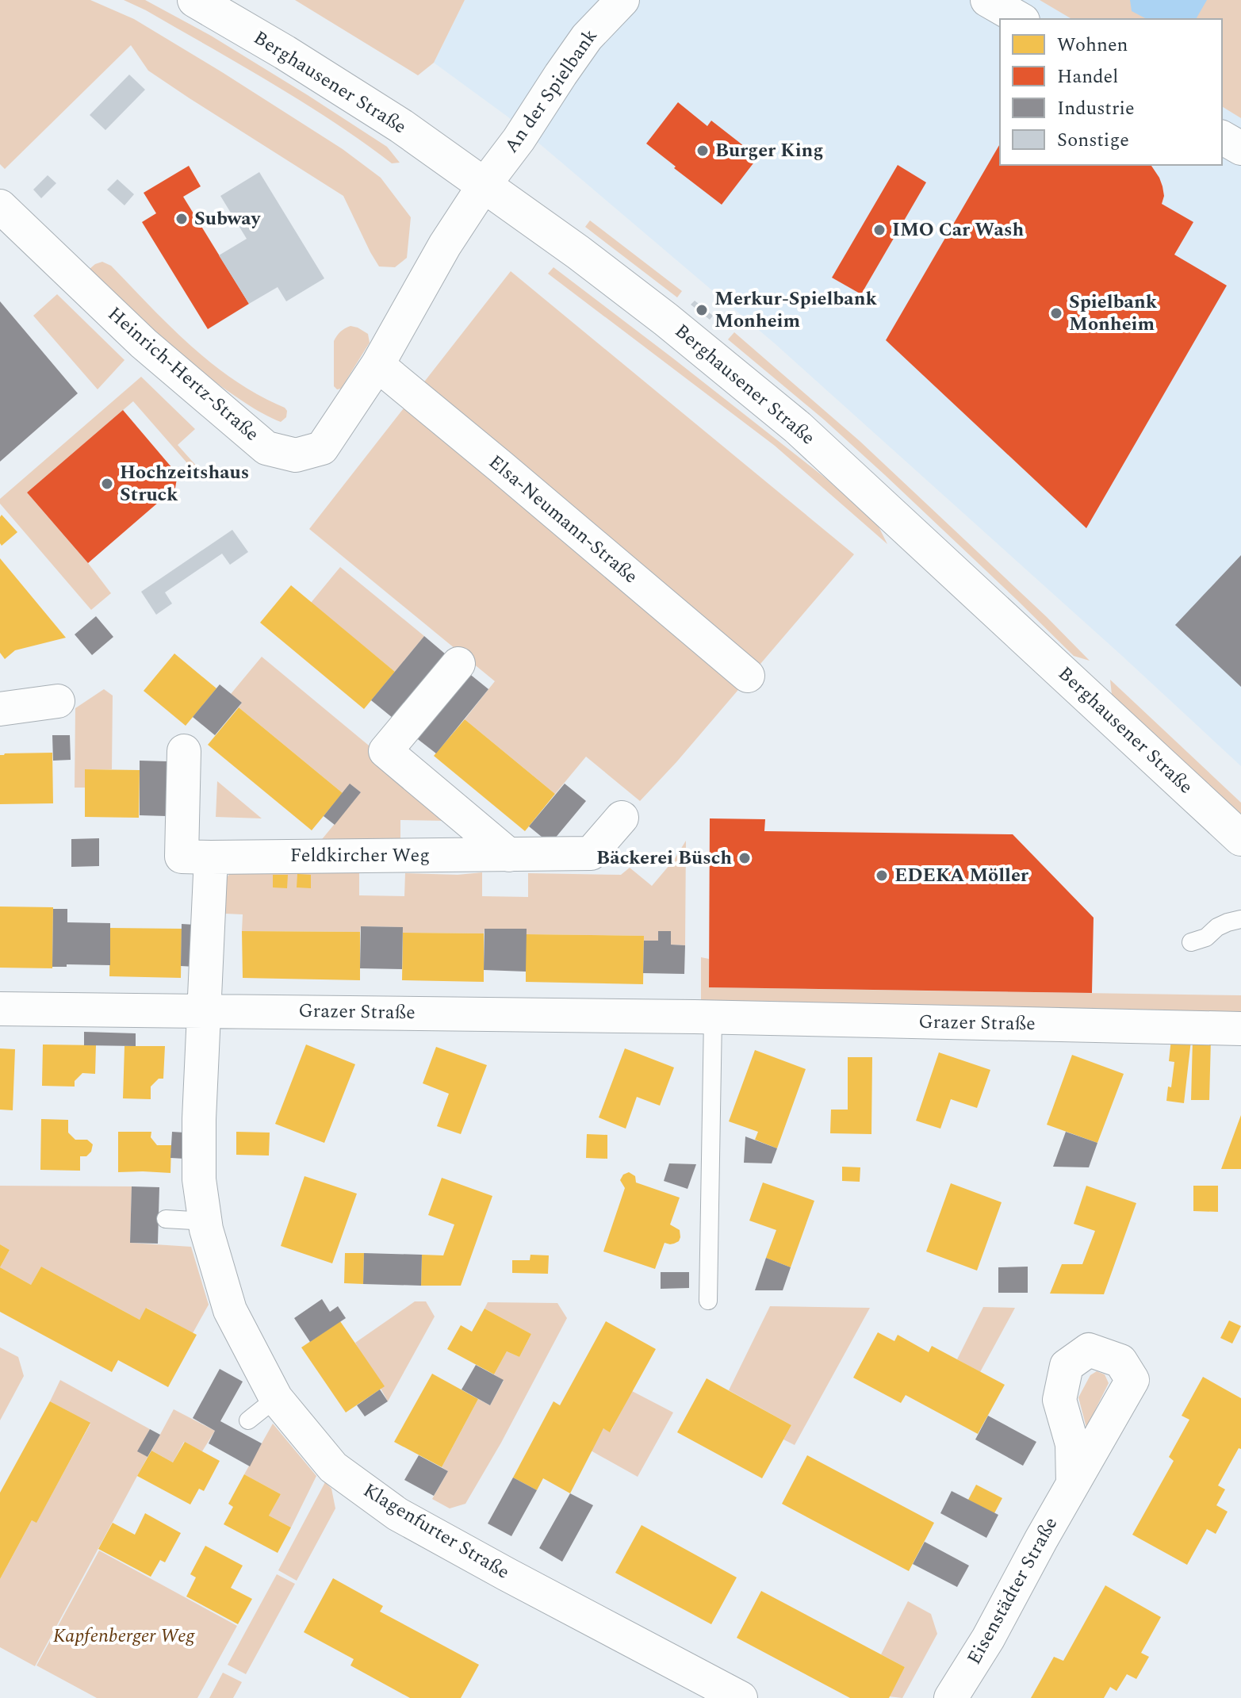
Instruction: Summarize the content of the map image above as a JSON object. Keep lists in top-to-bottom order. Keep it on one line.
{"streets":{"street":["Berghausener Straße","An der Spielbank","Heinrich-Hertz-Straße","Elsa-Neumann-Straße","Feldkircher Weg","Grazer Straße","Klagenfurter Straße","Eisenstädter Straße"]},"crossings":[["Berghausener Straße","An der Spielbank"],["Berghausener Straße","Heinrich-Hertz-Straße"],["An der Spielbank","Heinrich-Hertz-Straße"],["Heinrich-Hertz-Straße","Elsa-Neumann-Straße"],["Grazer Straße","Klagenfurter Straße"]],"parks":["Kapfenberger Weg"],"places":["Burger King","Subway","IMO Car Wash","Merkur-Spielbank Monheim","Spielbank Monheim","Hochzeitshaus Struck","Bäckerei Büsch","EDEKA Möller"],"legend":["Wohnen","Handel","Industrie","Sonstige"]}
